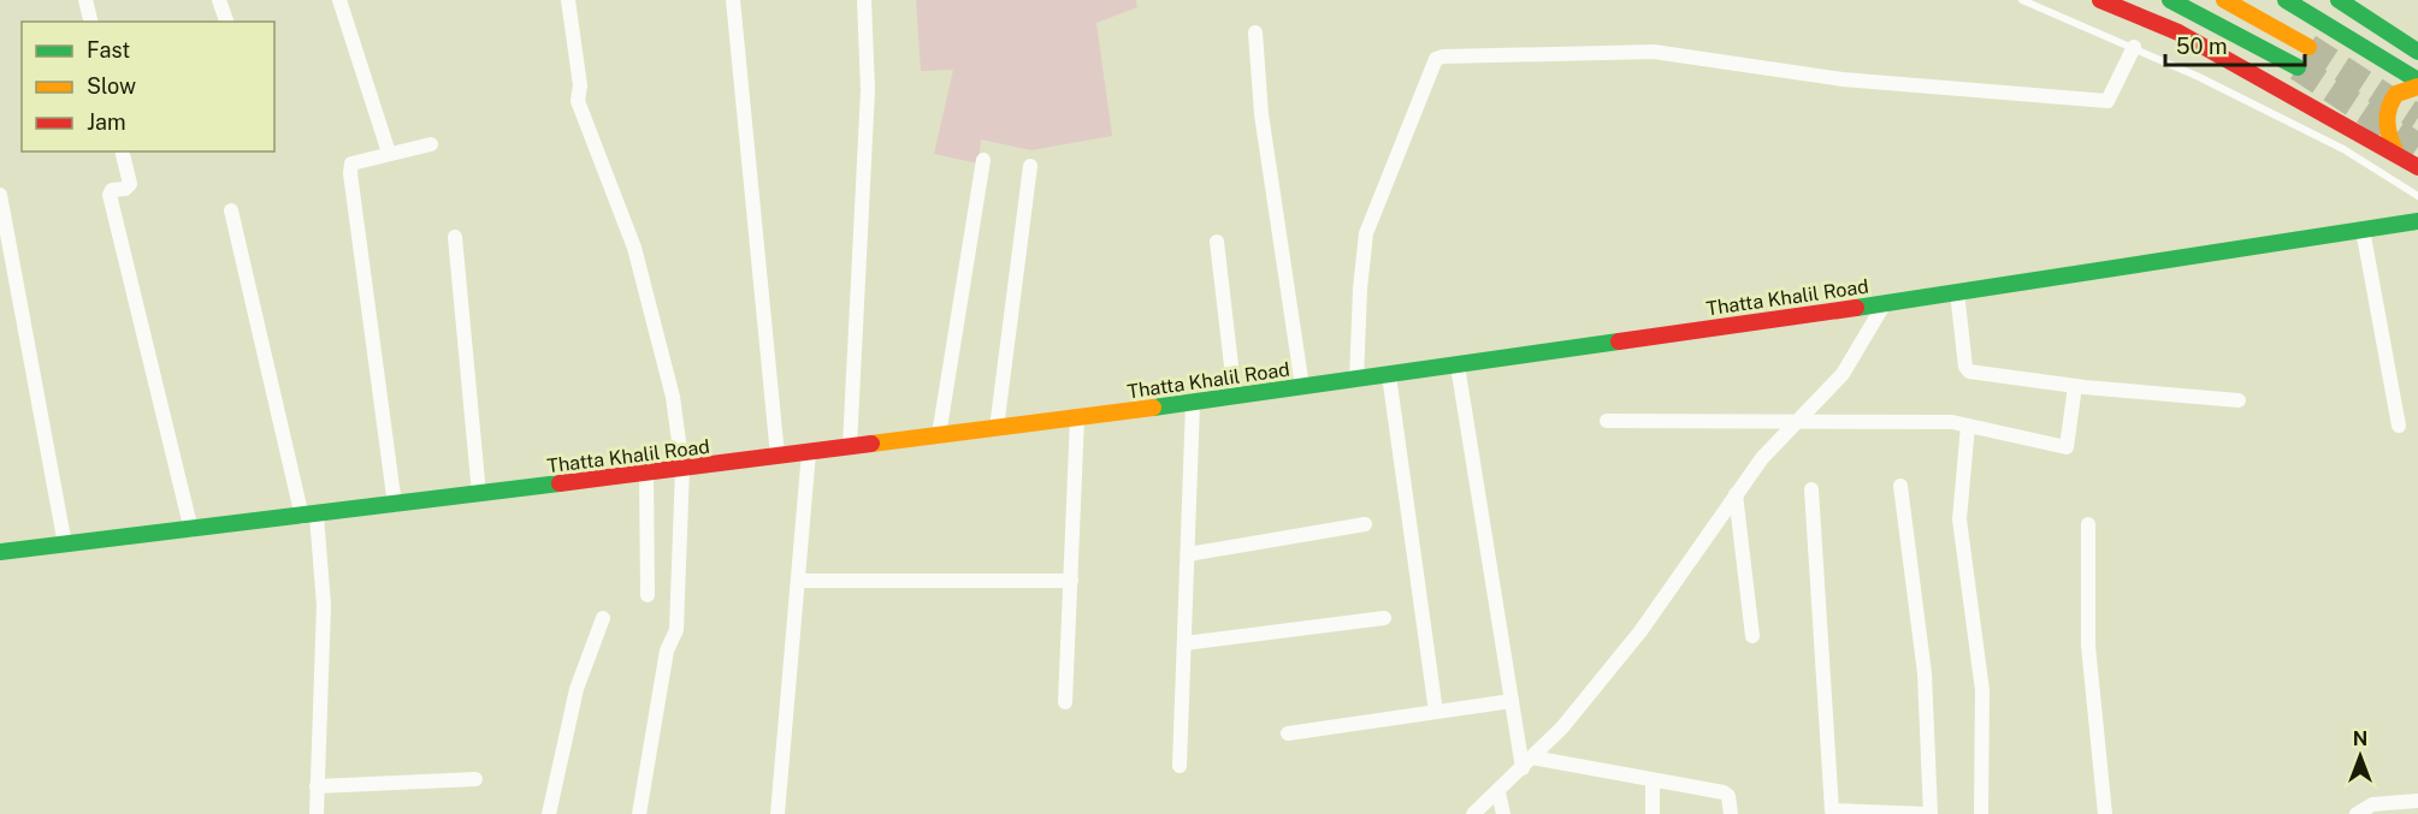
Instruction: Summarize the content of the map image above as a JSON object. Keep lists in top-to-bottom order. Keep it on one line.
{"streets":{"main road":["Thatta Khalil Road"]},"legend":["Fast","Slow","Jam"],"scale_bar":"50 m","north":"top"}
